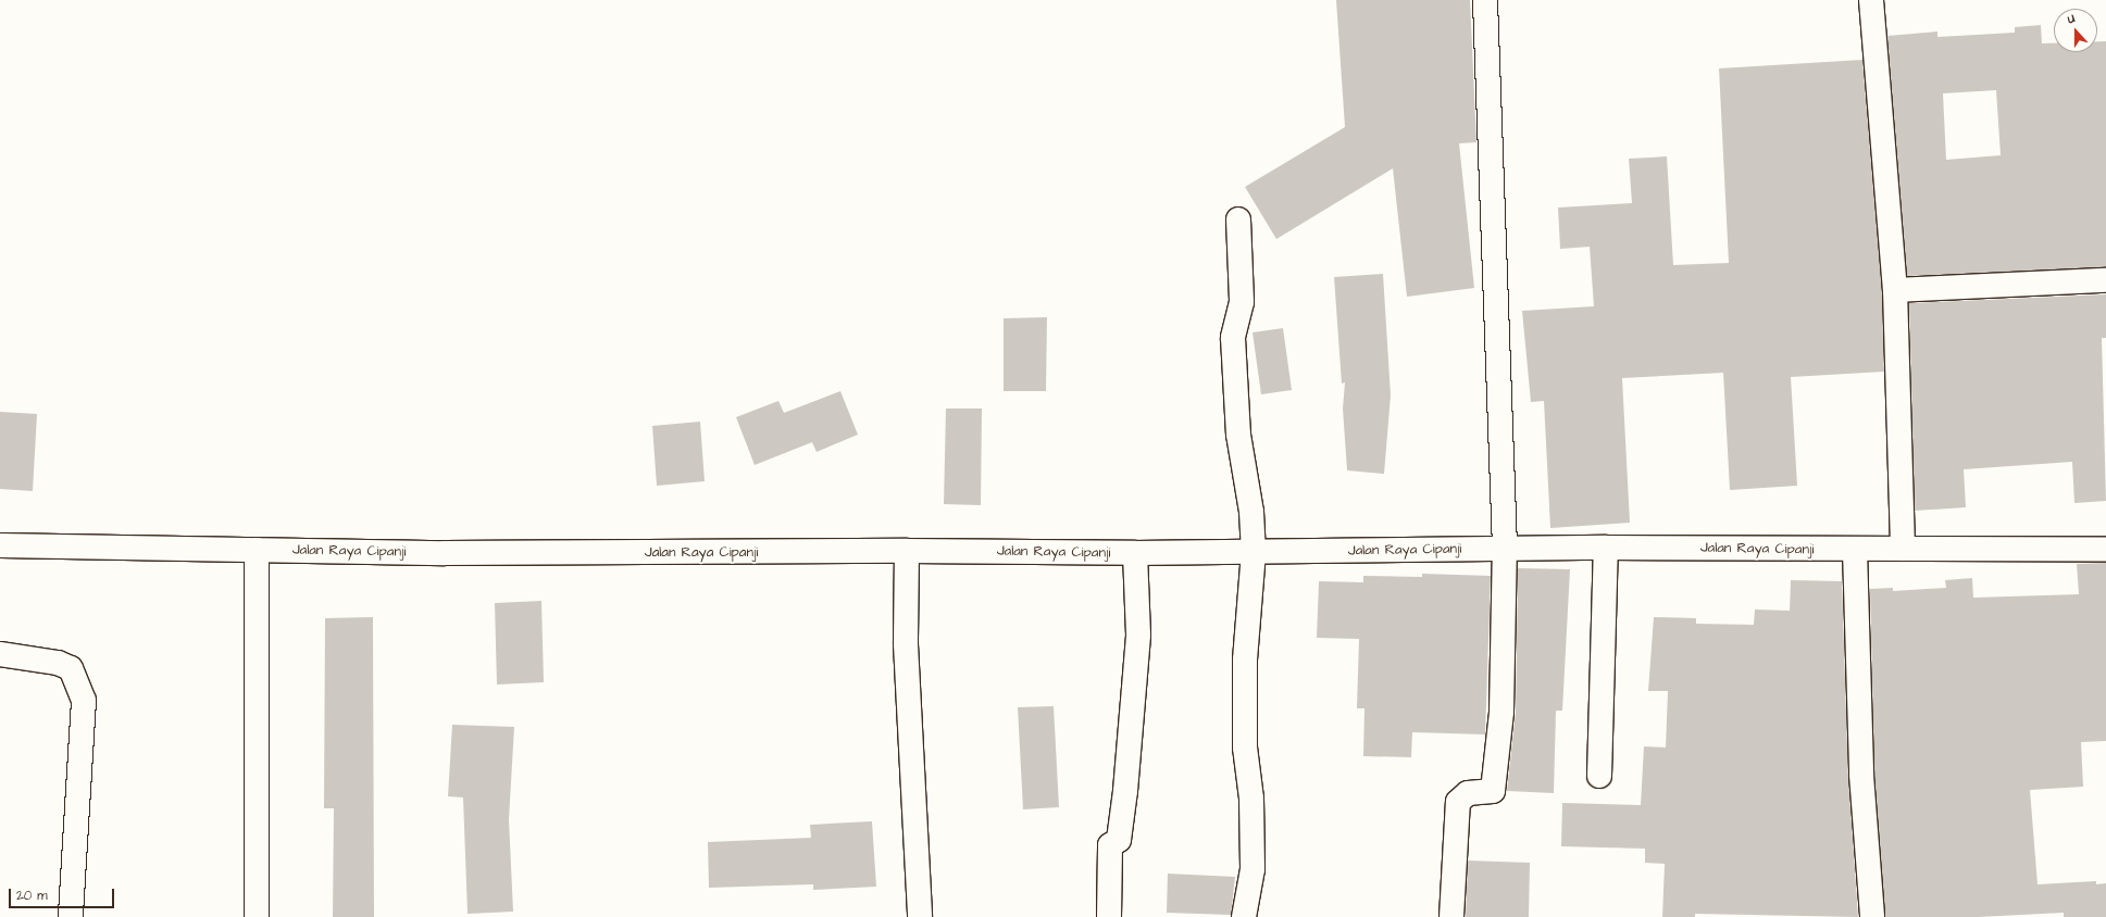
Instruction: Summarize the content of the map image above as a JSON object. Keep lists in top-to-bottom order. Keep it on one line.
{"streets":{"street":["Jalan Raya Cipanji"]},"scale_bar":"20 m","north":"top"}
